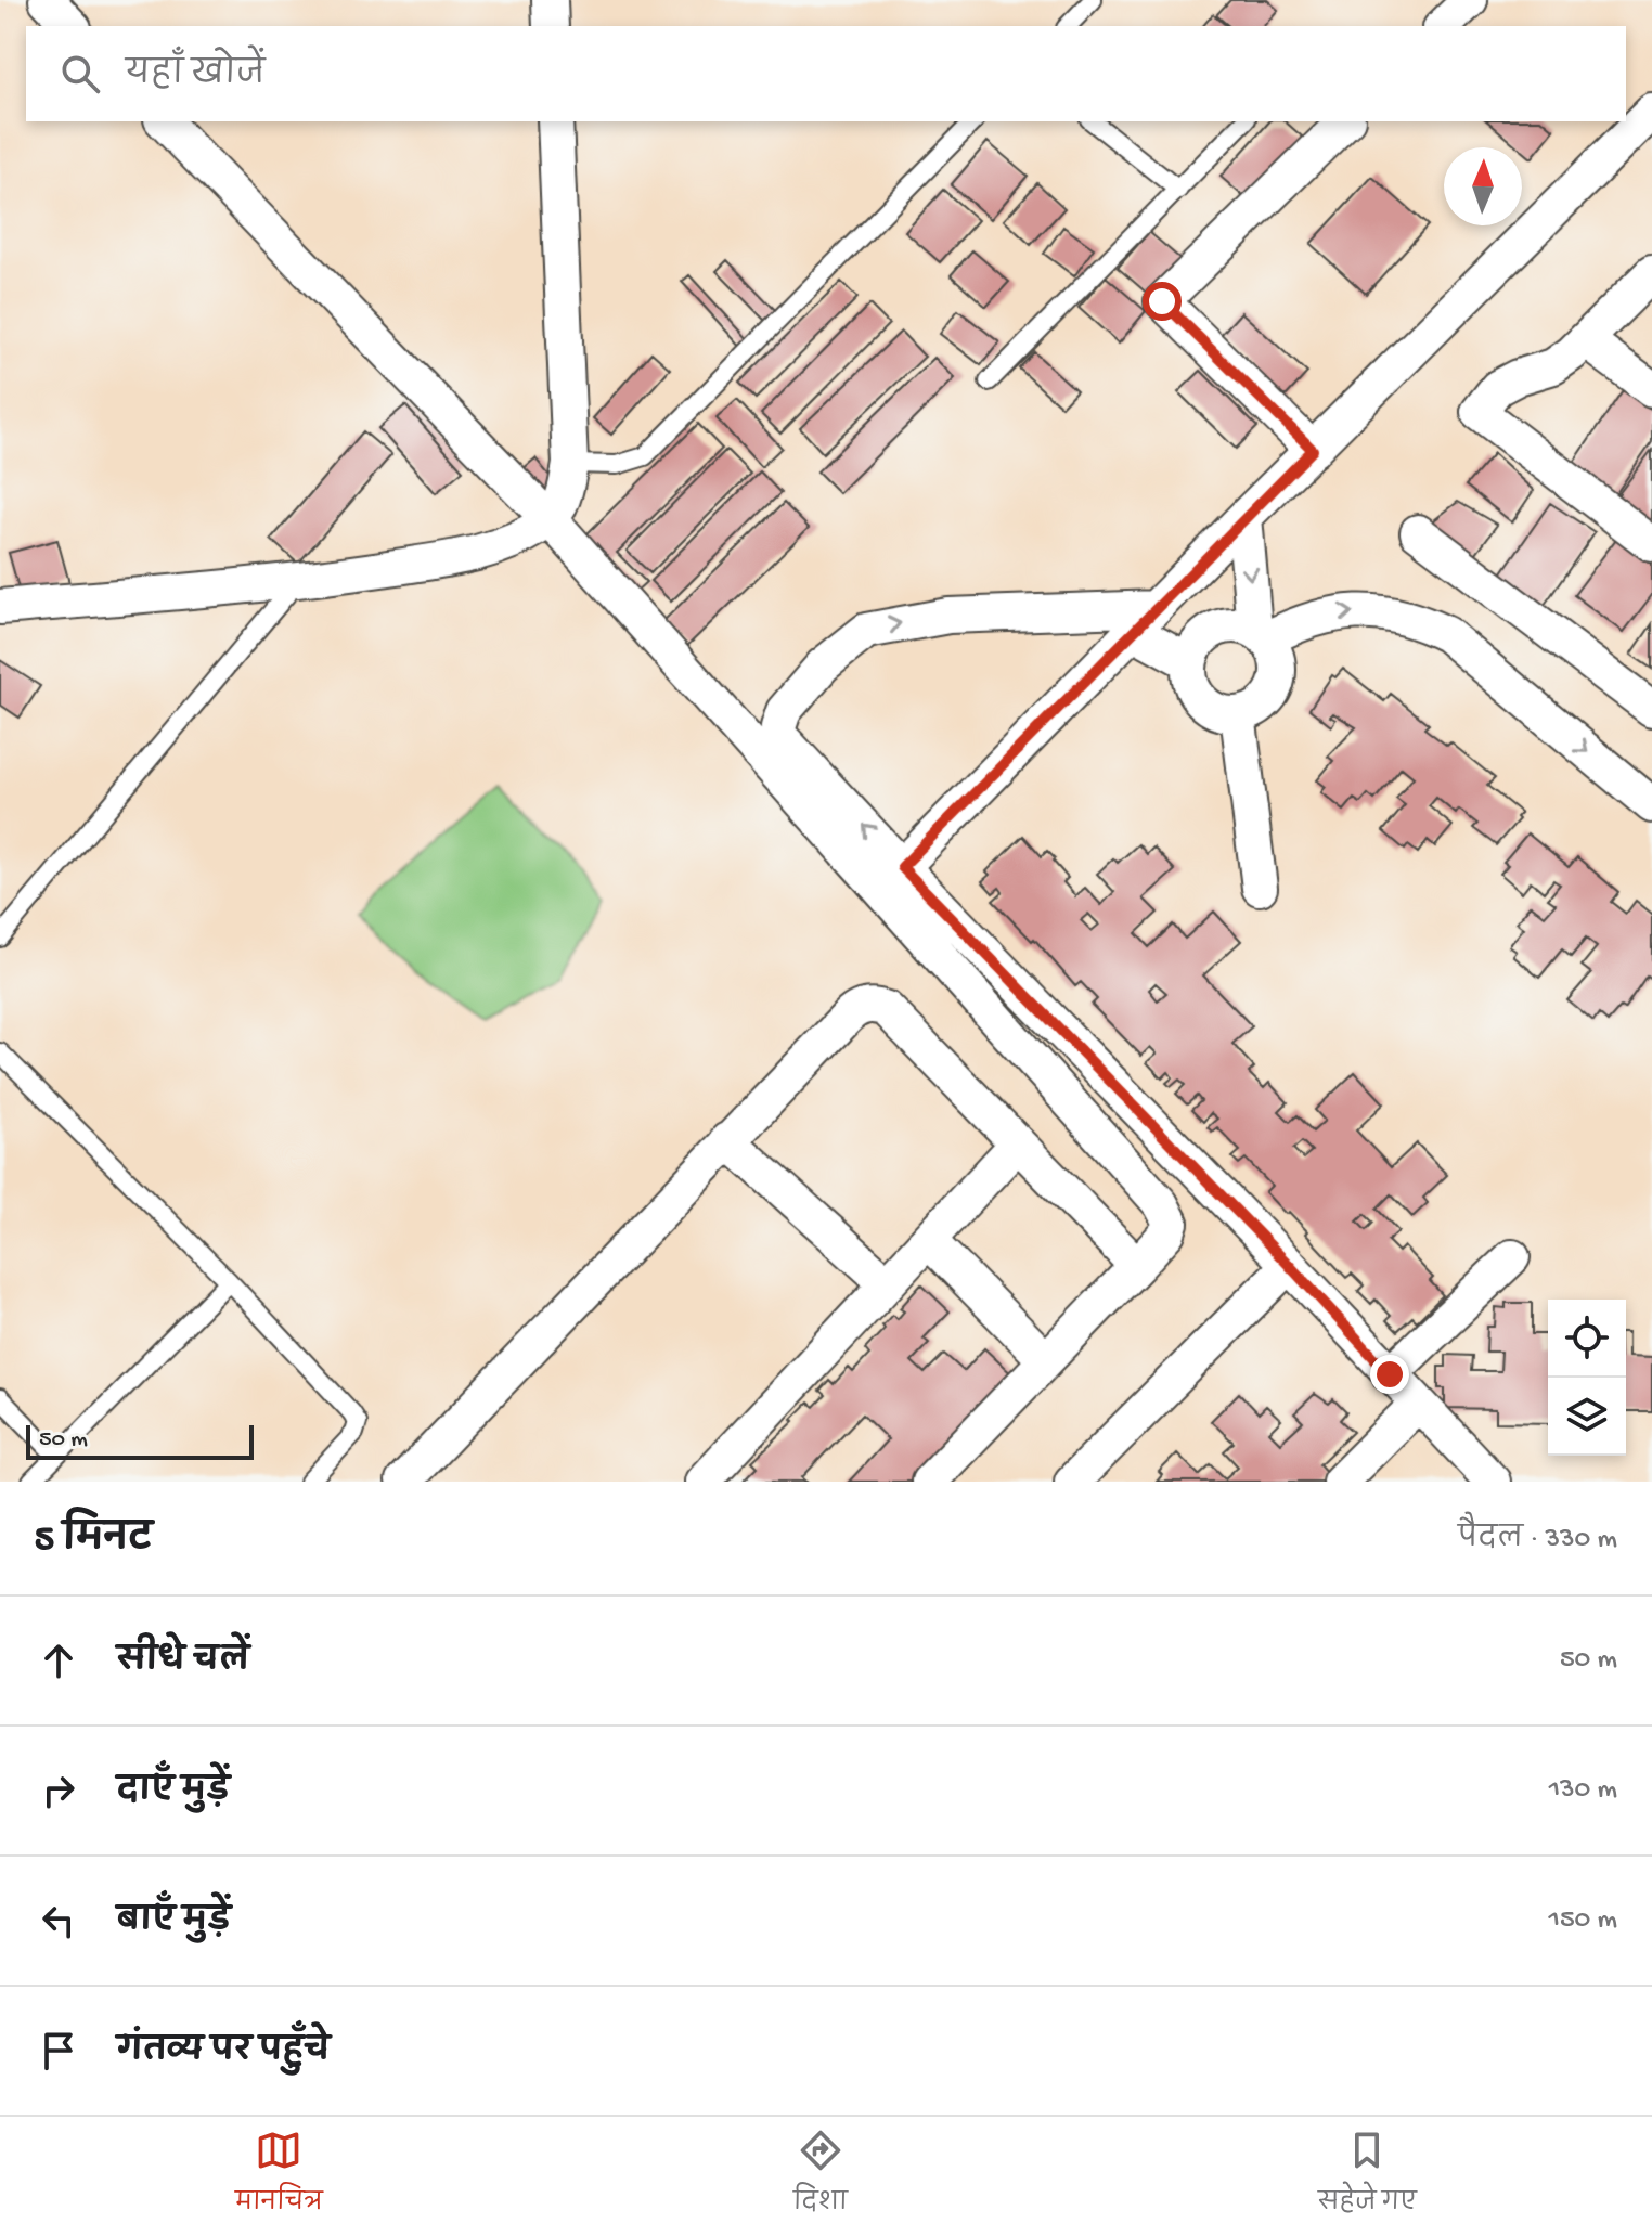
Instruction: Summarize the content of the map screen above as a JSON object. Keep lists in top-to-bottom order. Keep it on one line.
{"scale_bar":"50 m","north":"top","page":{"search":"यहाँ खोजें","scale":"50 m","heading":["5 मिनट","पैदल · 330 m"],"list":[["सीधे चलें","50 m"],["दाएँ मुड़ें","130 m"],["बाएँ मुड़ें","150 m"],"गंतव्य पर पहुँचे"],"nav":["मानचित्र","दिशा","सहेजे गए"]}}
